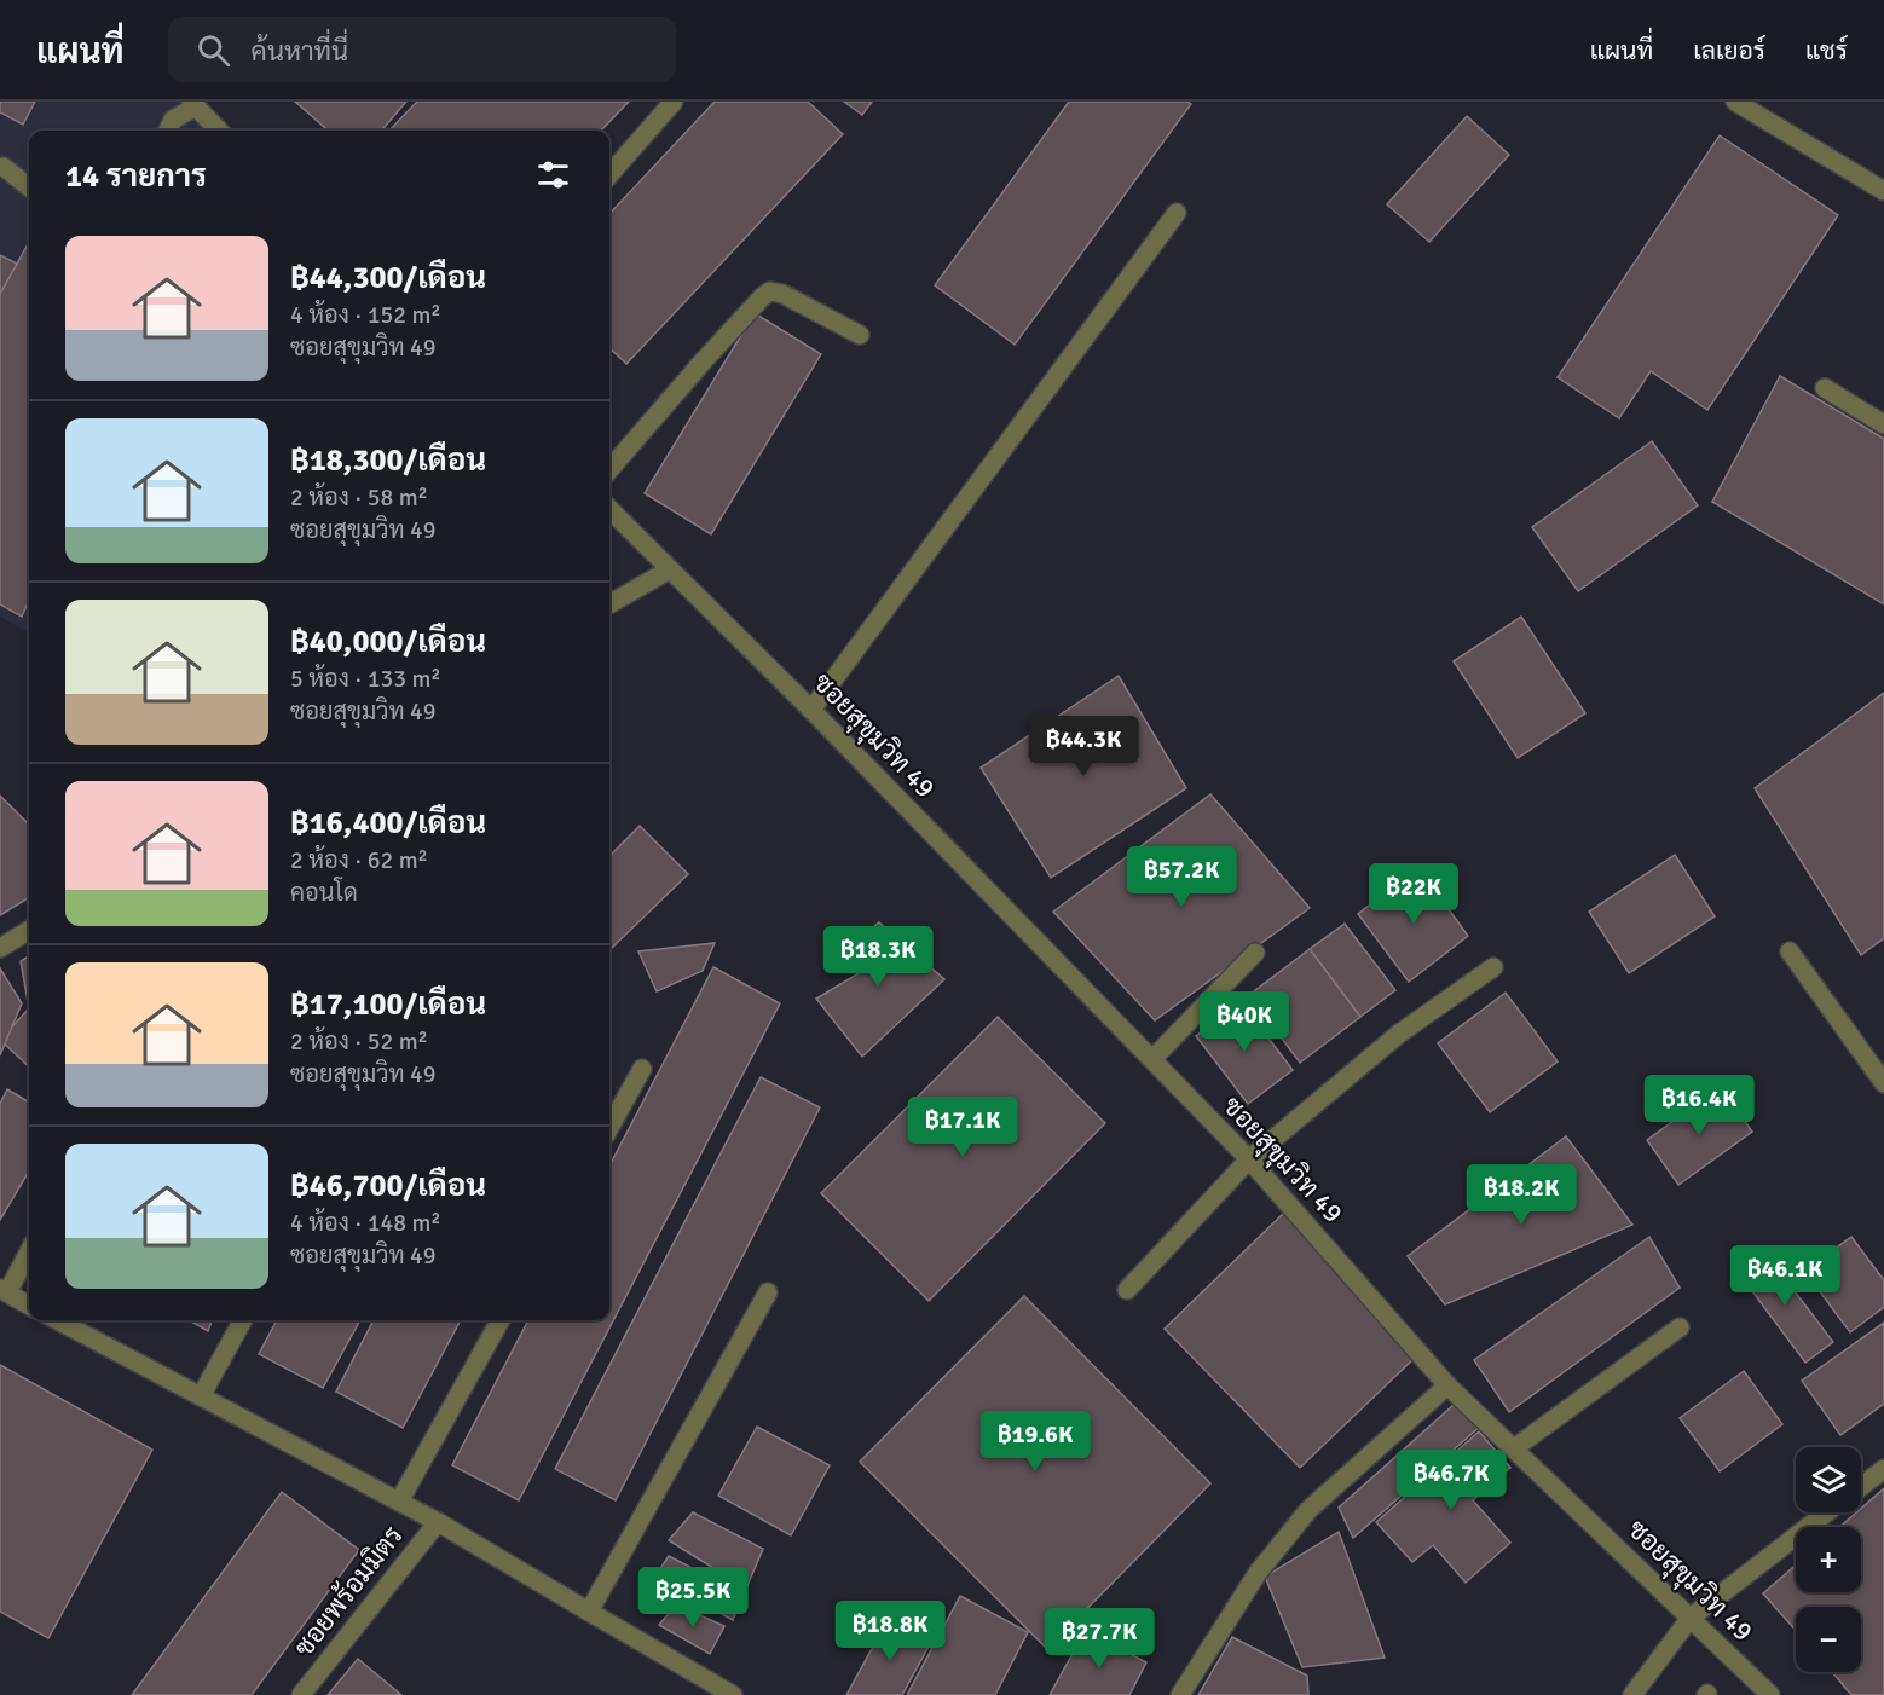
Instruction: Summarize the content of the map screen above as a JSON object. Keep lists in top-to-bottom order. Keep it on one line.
{"streets":{"street":["ซอยสุขุมวิท 49","ซอยพร้อมมิตร"]},"page":{"header":"แผนที่","search":"ค้นหาที่นี่","nav":["แผนที่","เลเยอร์","แชร์"],"heading":"14 รายการ","list":[{"name":"฿44,300/เดือน","note":"4 ห้อง · 152 m² · ซอยสุขุมวิท 49"},{"name":"฿18,300/เดือน","note":"2 ห้อง · 58 m² · ซอยสุขุมวิท 49"},{"name":"฿40,000/เดือน","note":"5 ห้อง · 133 m² · ซอยสุขุมวิท 49"},{"name":"฿16,400/เดือน","note":"2 ห้อง · 62 m² · คอนโด"},{"name":"฿17,100/เดือน","note":"2 ห้อง · 52 m² · ซอยสุขุมวิท 49"},{"name":"฿46,700/เดือน","note":"4 ห้อง · 148 m² · ซอยสุขุมวิท 49"}],"price":["฿44.3K","฿57.2K","฿22K","฿18.3K","฿40K","฿16.4K","฿17.1K","฿18.2K","฿46.1K","฿19.6K","฿46.7K","฿25.5K","฿18.8K","฿27.7K"],"map_buttons":["+","−"]}}
